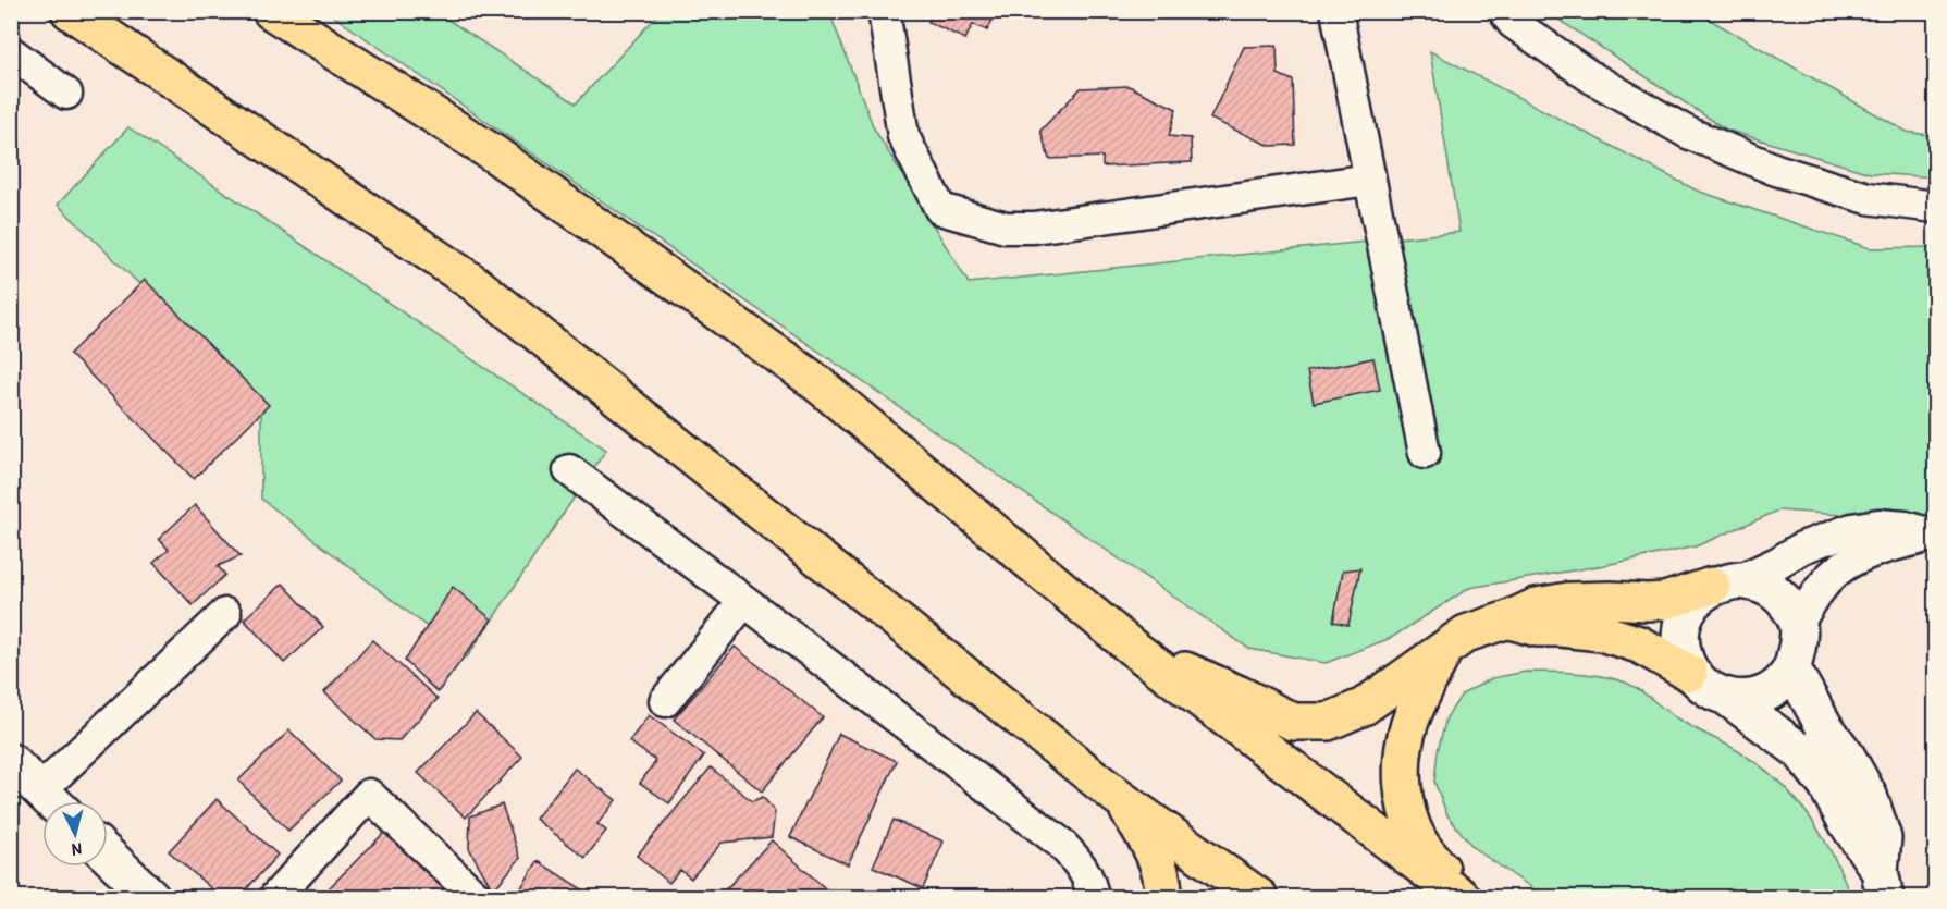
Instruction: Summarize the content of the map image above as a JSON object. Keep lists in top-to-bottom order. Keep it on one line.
{"north":"bottom"}
